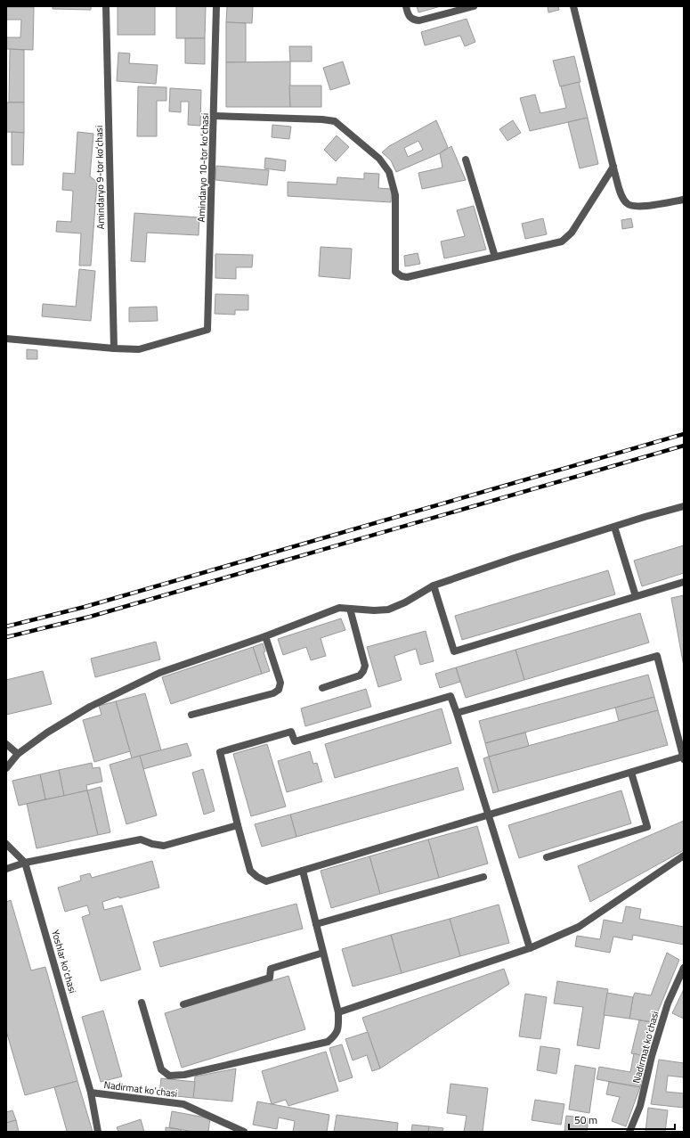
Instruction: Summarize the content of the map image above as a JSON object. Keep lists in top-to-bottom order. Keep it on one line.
{"streets":{"street":["Amindaryo 10-tor koʻchasi","Amindaryo 9-tor koʻchasi","Yoshlar koʻchasi","Nadirmat koʻchasi"]},"crossings":[["Amindaryo 10-tor koʻchasi","Amindaryo 9-tor koʻchasi"],["Yoshlar koʻchasi","Nadirmat koʻchasi"]],"scale_bar":"50 m"}
